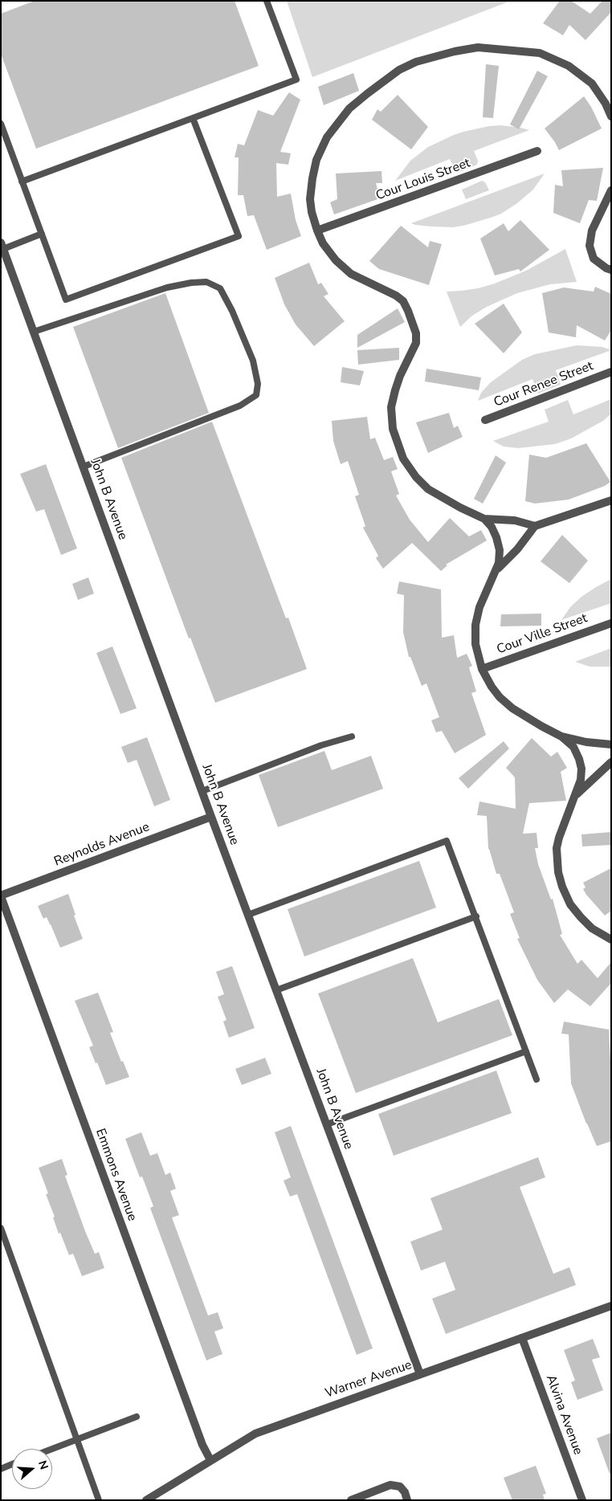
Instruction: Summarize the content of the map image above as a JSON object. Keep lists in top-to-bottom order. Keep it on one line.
{"streets":{"street":["Cour Louis Street","Cour Renee Street","John B Avenue","Cour Ville Street","Reynolds Avenue","Emmons Avenue","Warner Avenue","Alvina Avenue"]},"crossings":[["John B Avenue","Reynolds Avenue"],["John B Avenue","Warner Avenue"],["Reynolds Avenue","Emmons Avenue"],["Emmons Avenue","Warner Avenue"],["Warner Avenue","Alvina Avenue"]],"north":"right"}
